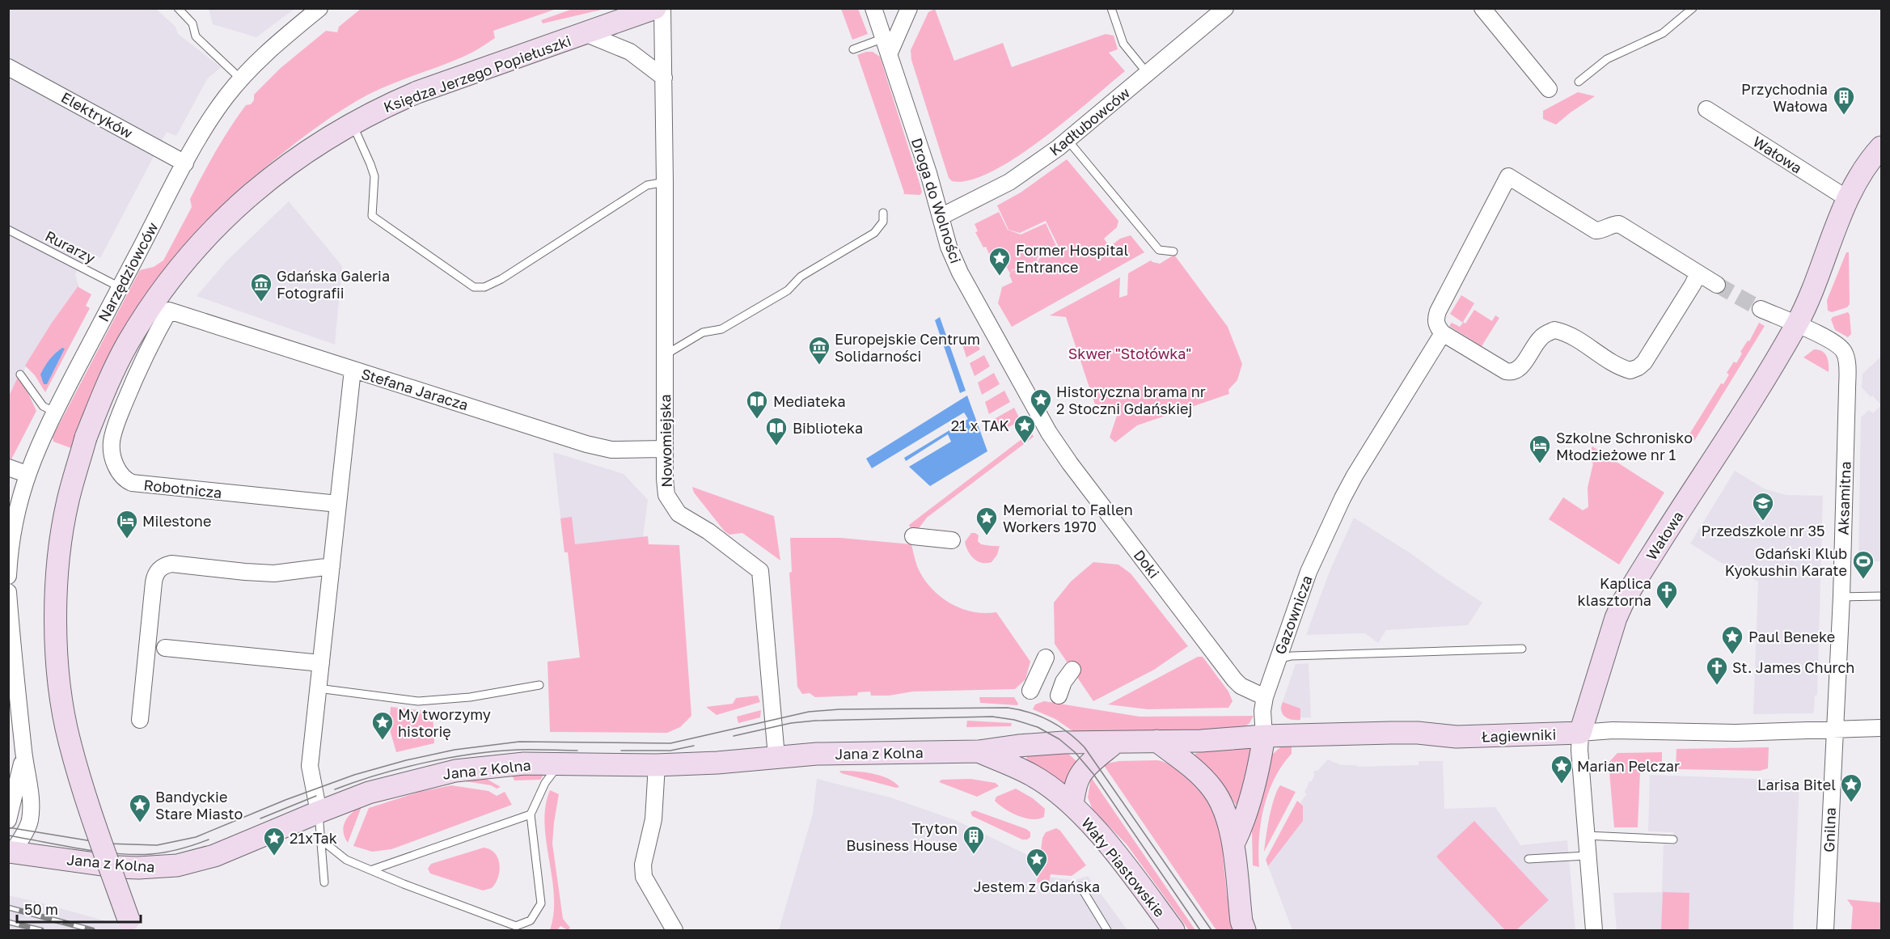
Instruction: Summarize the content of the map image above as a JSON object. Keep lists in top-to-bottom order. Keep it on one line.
{"streets":{"street":["Księdza Jerzego Popiełuszki","Elektryków","Kadłubowców","Wałowa","Droga do Wolności","Narzędziowców","Stefana Jaracza","Nowomiejska","Robotnicza","Aksamitna","Doki","Gazownicza","Łagiewniki","Jana z Kolna","Gnilna","Wały Piastowskie"],"lane":["Rurarzy"]},"crossings":[["Elektryków","Narzędziowców"],["Kadłubowców","Droga do Wolności"],["Wałowa","Aksamitna"],["Wałowa","Łagiewniki"],["Droga do Wolności","Doki"],["Rurarzy","Narzędziowców"],["Stefana Jaracza","Nowomiejska"],["Stefana Jaracza","Robotnicza"],["Nowomiejska","Jana z Kolna"],["Aksamitna","Łagiewniki"],["Aksamitna","Gnilna"],["Doki","Gazownicza"],["Gazownicza","Łagiewniki"],["Łagiewniki","Gnilna"],["Jana z Kolna","Wały Piastowskie"]],"parks":["Skwer \"Stołówka\""],"places":{"building":["Przychodnia Wałowa","Tryton Business House"],"place":["Former Hospital Entrance","Historyczna brama nr 2 Stoczni Gdańskiej","21 x TAK","Memorial to Fallen Workers 1970","Paul Beneke","My tworzymy historię","Marian Pelczar","Larisa Bitel","Bandyckie Stare Miasto","21xTak","Jestem z Gdańska"],"museum":["Gdańska Galeria Fotografii","Europejskie Centrum Solidarności"],"library":["Mediateka","Biblioteka"],"hotel":["Szkolne Schronisko Młodzieżowe nr 1","Milestone"],"school or university":["Przedszkole nr 35"],"sports":["Gdański Klub Kyokushin Karate"],"church":["Kaplica klasztorna","St. James Church"]},"scale_bar":"50 m"}
